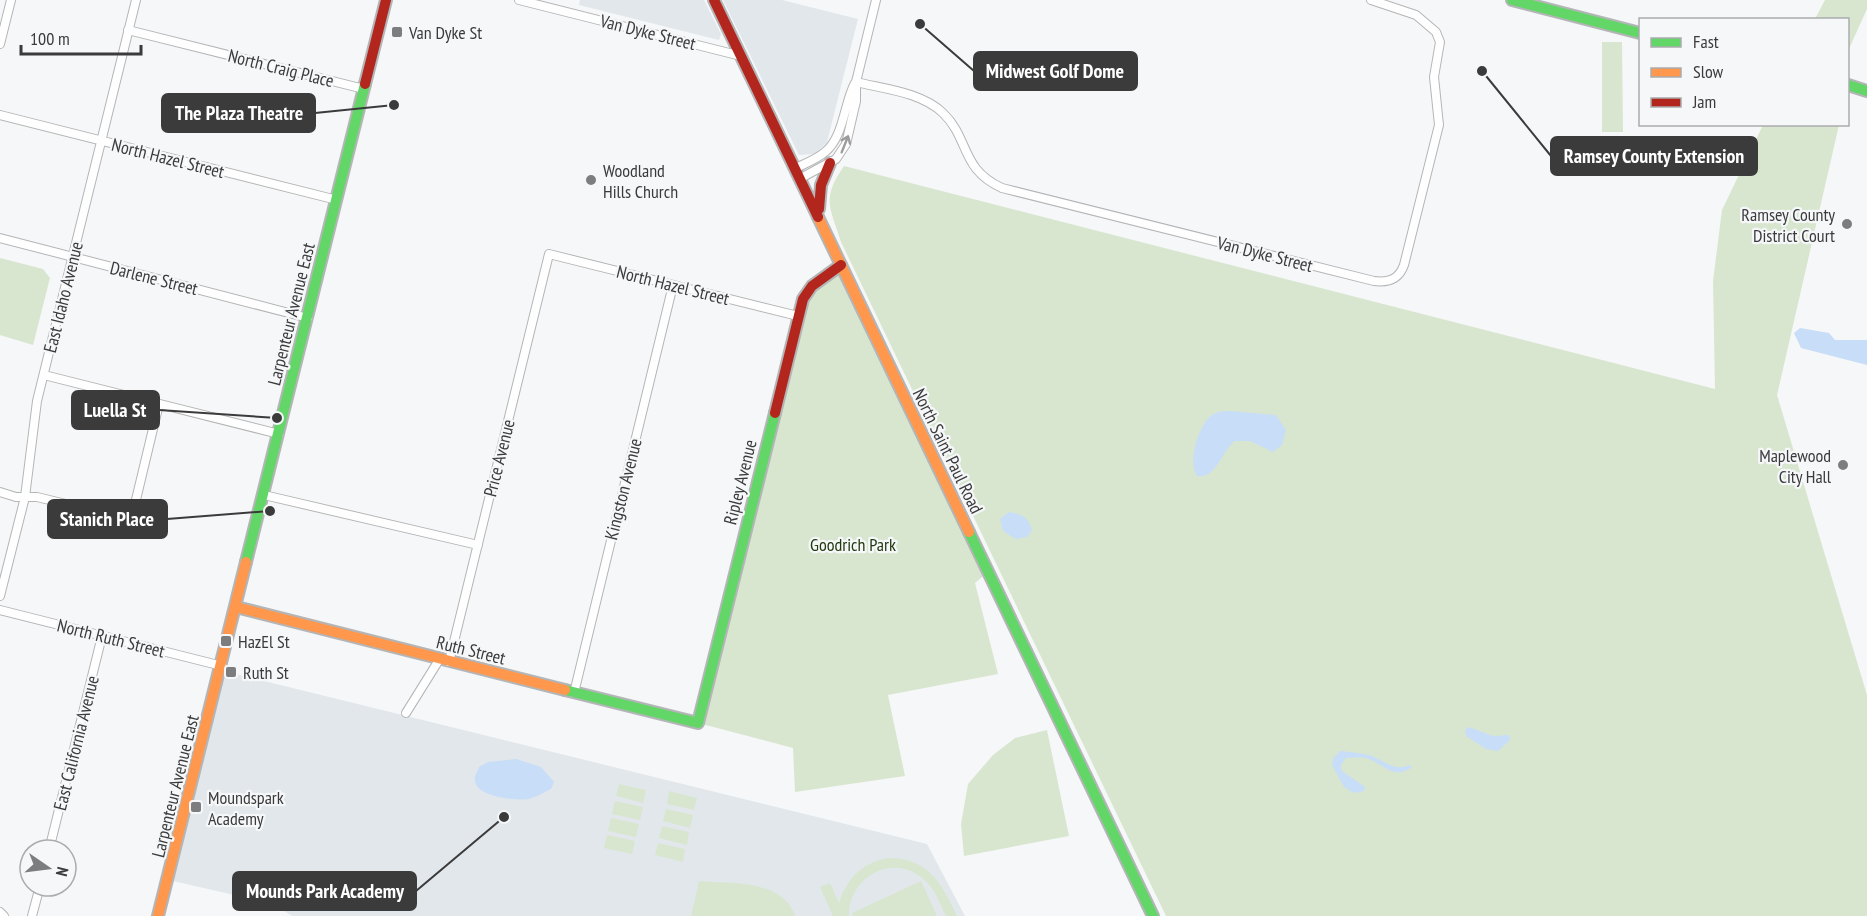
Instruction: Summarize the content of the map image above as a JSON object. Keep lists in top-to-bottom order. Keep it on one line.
{"streets":{"street":["Van Dyke Street","North Craig Place","North Hazel Street","Darlene Street","East Idaho Avenue","Larpenteur Avenue East","North Saint Paul Road","Price Avenue","Ripley Avenue","Kingston Avenue","North Ruth Street","Ruth Street","East California Avenue"]},"crossings":[["Van Dyke Street","North Saint Paul Road"],["North Craig Place","East Idaho Avenue"],["North Craig Place","Larpenteur Avenue East"],["North Hazel Street","East Idaho Avenue"],["North Hazel Street","Larpenteur Avenue East"],["North Hazel Street","Price Avenue"],["North Hazel Street","Ripley Avenue"],["North Hazel Street","Kingston Avenue"],["Darlene Street","East Idaho Avenue"],["Darlene Street","Larpenteur Avenue East"],["Larpenteur Avenue East","North Ruth Street"],["Larpenteur Avenue East","Ruth Street"],["North Saint Paul Road","Ripley Avenue"],["Price Avenue","Ruth Street"],["Ripley Avenue","Ruth Street"],["Kingston Avenue","Ruth Street"],["North Ruth Street","East California Avenue"]],"parks":["Goodrich Park"],"places":{"other":["Midwest Golf Dome","Ramsey County Extension","The Plaza Theatre","Woodland Hills Church","Ramsey County District Court","Luella St","Maplewood City Hall","Stanich Place","Mounds Park Academy"],"transit":["Van Dyke St","HazEl St","Ruth St","Moundspark Academy"]},"legend":["Fast","Slow","Jam"],"scale_bar":"100 m","north":"right"}
